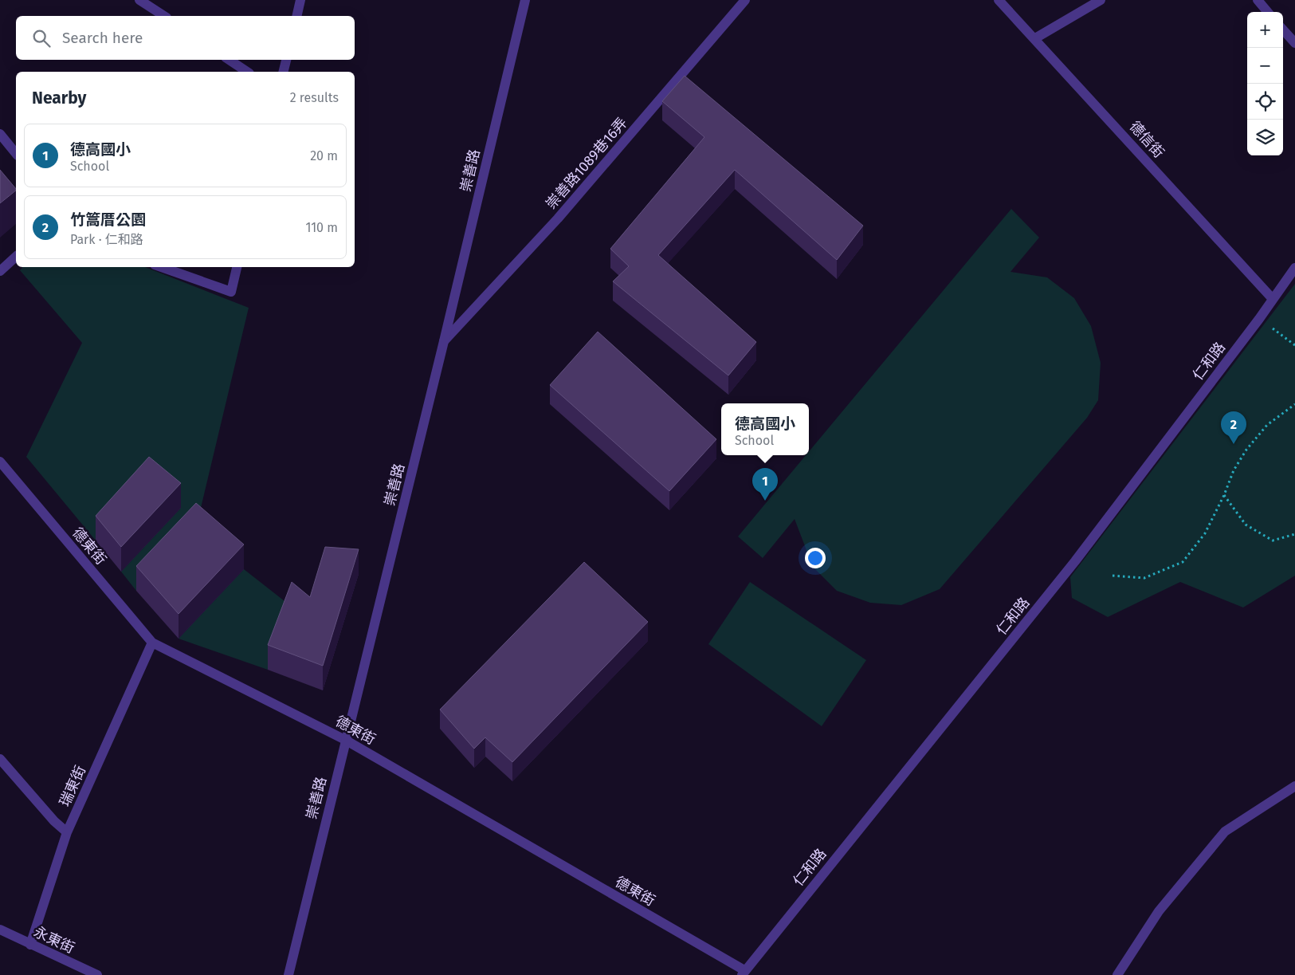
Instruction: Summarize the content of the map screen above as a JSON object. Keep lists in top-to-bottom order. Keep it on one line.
{"streets":{"street":["德信街","崇善路1089巷16弄","崇善路","仁和路","德東街","瑞東街","永東街"]},"crossings":[["德信街","仁和路"],["崇善路1089巷16弄","崇善路"],["崇善路","德東街"],["仁和路","德東街"],["德東街","瑞東街"],["瑞東街","永東街"]],"page":{"map_buttons":["+","−"],"search":"Search here","heading":["Nearby","2 results"],"list":[{"mark":"1","name":"德高國小","note":"School","value":"20 m"},{"mark":"2","name":"竹篙厝公園","note":"Park · 仁和路","value":"110 m"}],"popup":["德高國小","School"],"pins":["2","1"]}}
